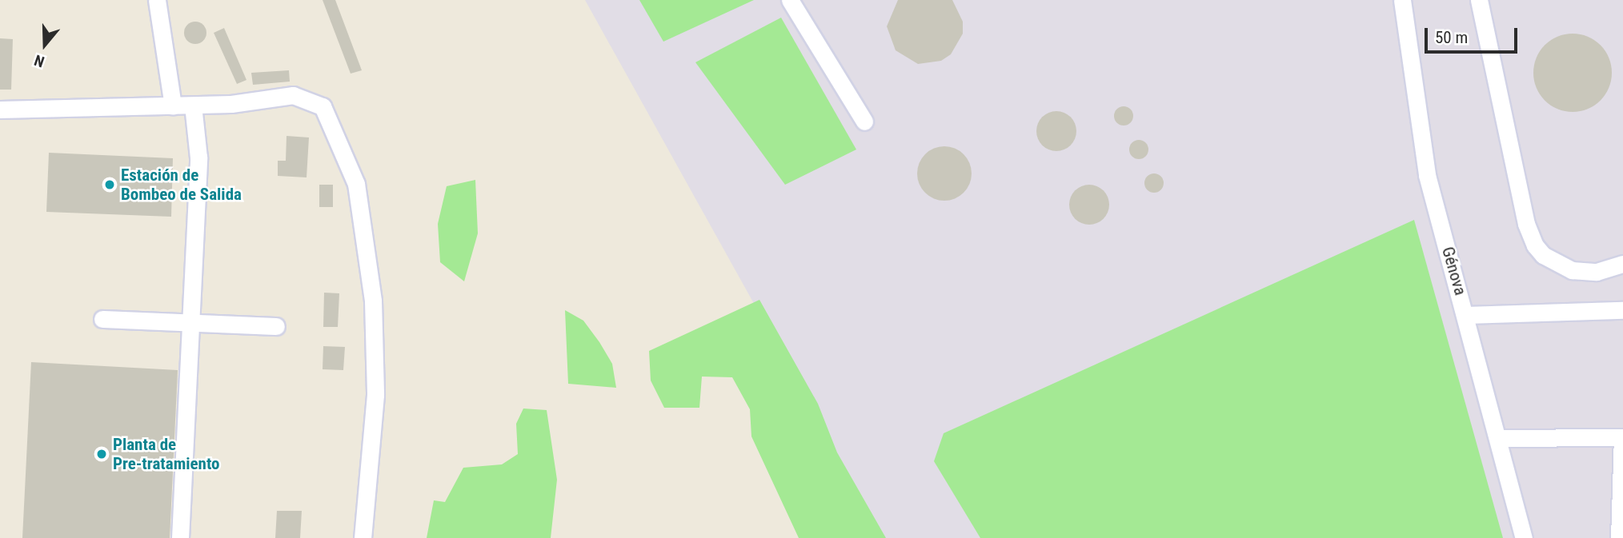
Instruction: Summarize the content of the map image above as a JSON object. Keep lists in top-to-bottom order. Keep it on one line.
{"streets":{"street":["Génova"]},"places":["Estación de Bombeo de Salida","Planta de Pre-tratamiento"],"scale_bar":"50 m","north":"bottom"}
